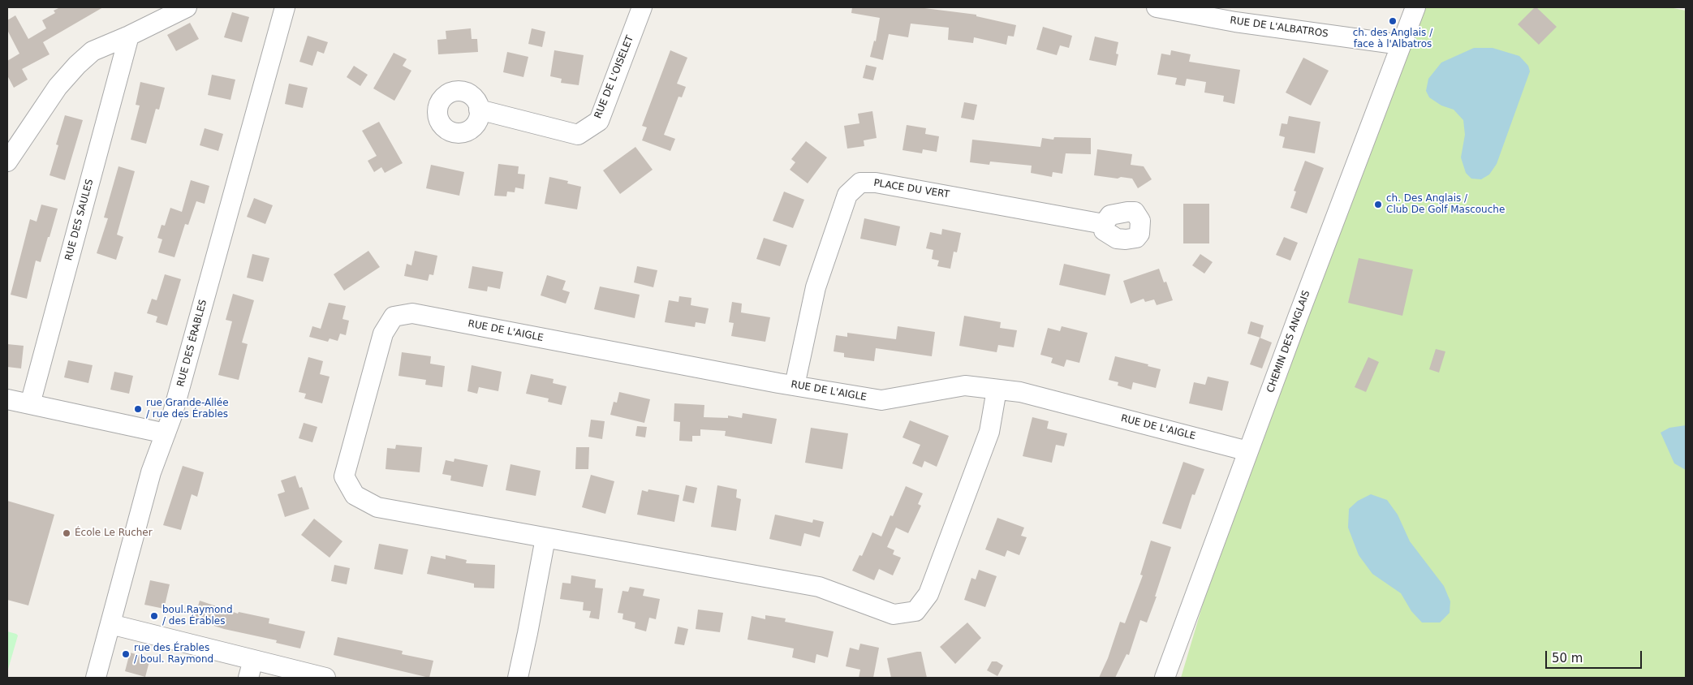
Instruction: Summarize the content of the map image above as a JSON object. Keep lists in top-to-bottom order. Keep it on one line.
{"streets":{"street":["RUE DE L'ALBATROS","RUE DE L'OISELET","PLACE DU VERT","RUE DES SAULES","RUE DE L'AIGLE","CHEMIN DES ANGLAIS","RUE DES ÉRABLES"]},"crossings":[["RUE DE L'ALBATROS","CHEMIN DES ANGLAIS"],["PLACE DU VERT","RUE DE L'AIGLE"],["RUE DE L'AIGLE","CHEMIN DES ANGLAIS"]],"places":["ch. des Anglais / face à l'Albatros","ch. Des Anglais / Club De Golf Mascouche","rue Grande-Allée / rue des Érables","École Le Rucher","boul.Raymond / des Érables","rue des Érables / boul. Raymond"],"scale_bar":"50 m"}
